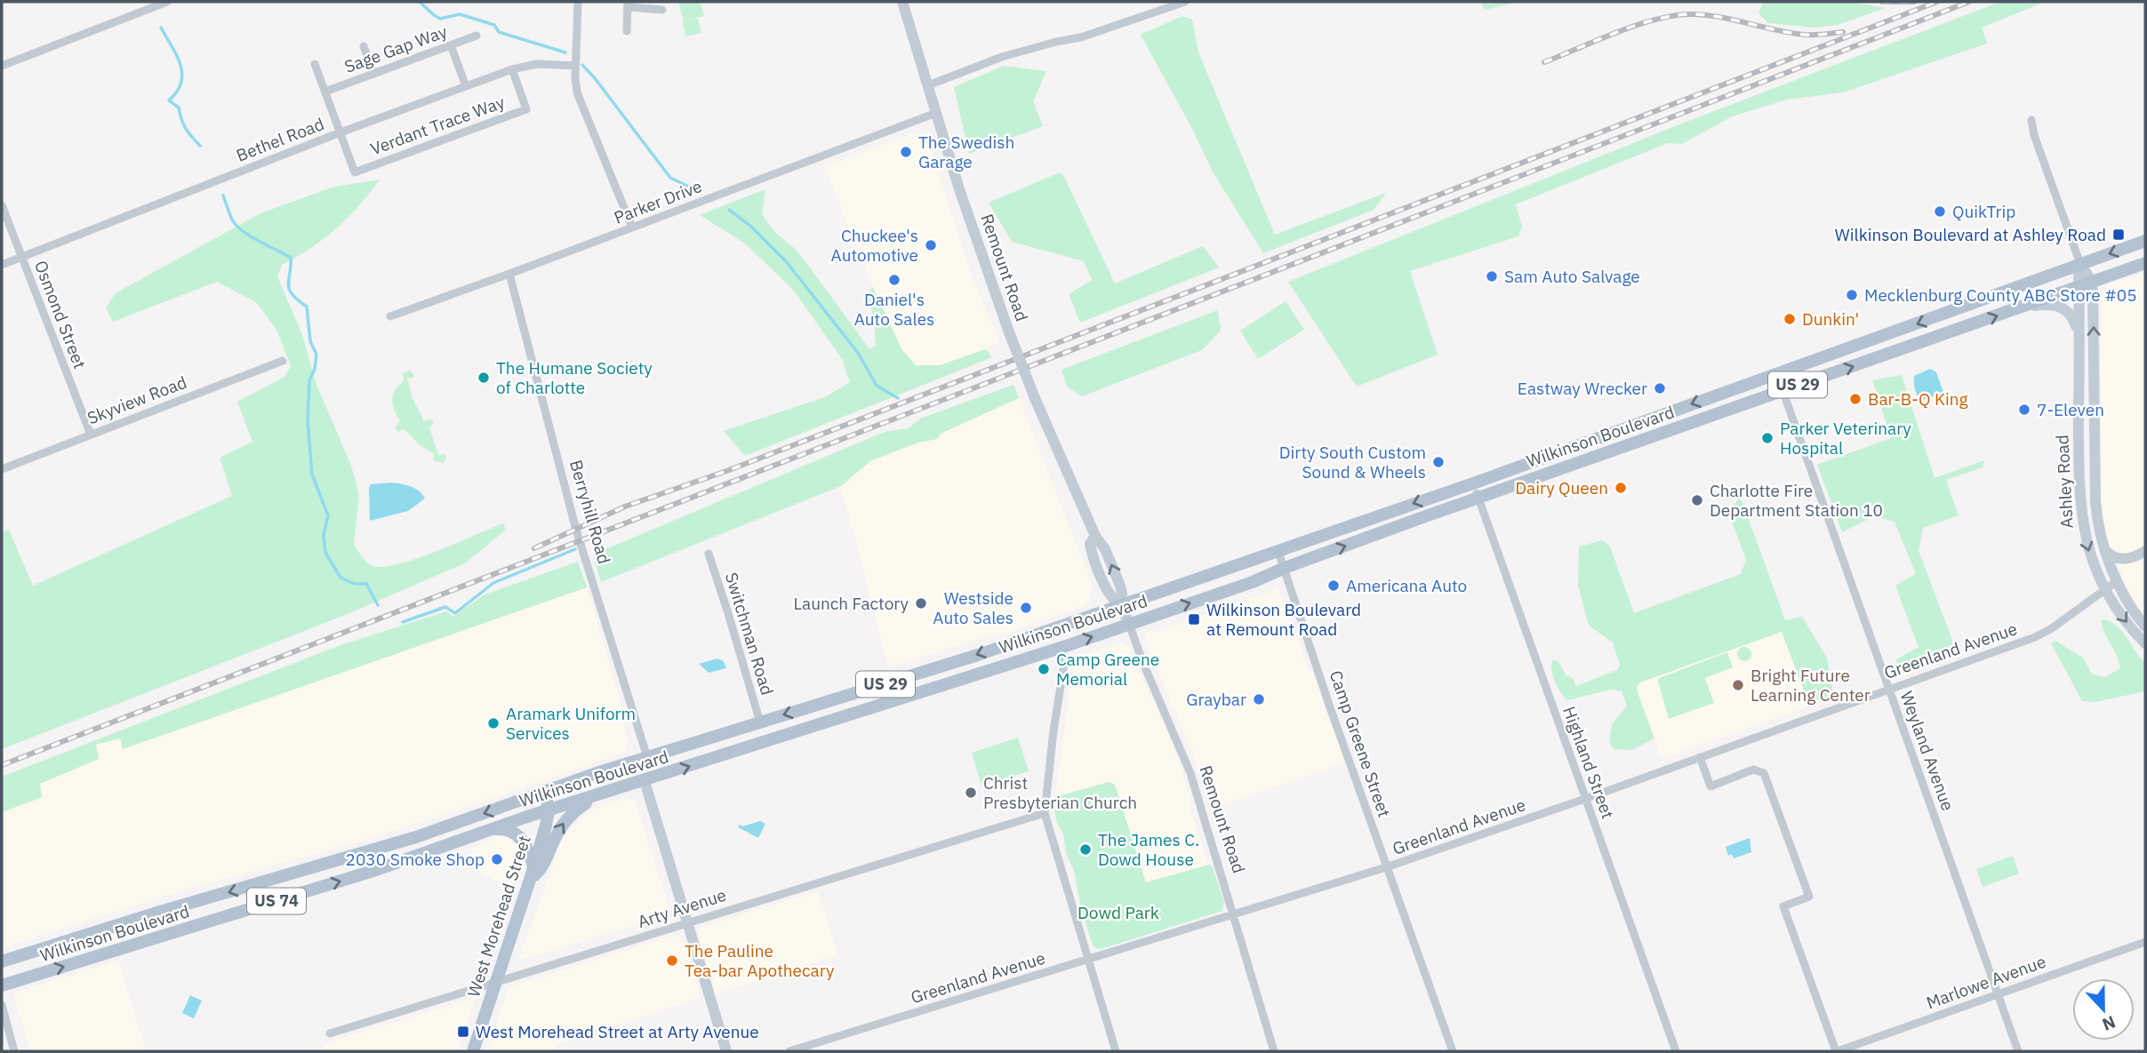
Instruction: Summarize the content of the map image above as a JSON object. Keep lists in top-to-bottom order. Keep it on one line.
{"streets":{"main road":["US 29","Wilkinson Boulevard","US 74","West Morehead Street"],"street":["Sage Gap Way","Verdant Trace Way","Bethel Road","Parker Drive","Remount Road","Osmond Street","Skyview Road","Ashley Road","Berryhill Road","Switchman Road","Greenland Avenue","Camp Greene Street","Weyland Avenue","Highland Street","Arty Avenue","Marlowe Avenue"]},"crossings":[["Verdant Trace Way","Bethel Road"],["Bethel Road","Osmond Street"],["Parker Drive","Remount Road"],["Parker Drive","Berryhill Road"],["Remount Road","Wilkinson Boulevard"],["Remount Road","Greenland Avenue"],["Osmond Street","Skyview Road"],["Wilkinson Boulevard","Ashley Road"],["Wilkinson Boulevard","Berryhill Road"],["Wilkinson Boulevard","Switchman Road"],["Wilkinson Boulevard","Camp Greene Street"],["Wilkinson Boulevard","Weyland Avenue"],["Wilkinson Boulevard","Highland Street"],["Wilkinson Boulevard","West Morehead Street"],["Ashley Road","Greenland Avenue"],["Greenland Avenue","Camp Greene Street"],["Greenland Avenue","Weyland Avenue"],["Greenland Avenue","Highland Street"],["Weyland Avenue","Marlowe Avenue"],["Arty Avenue","West Morehead Street"]],"parks":["Dowd Park"],"places":{"other":["The Swedish Garage","QuikTrip","Chuckee's Automotive","Sam Auto Salvage","Daniel's Auto Sales","Mecklenburg County ABC Store #05","Dunkin'","The Humane Society of Charlotte","Eastway Wrecker","Bar-B-Q King","7-Eleven","Parker Veterinary Hospital","Dirty South Custom Sound & Wheels","Dairy Queen","Charlotte Fire Department Station 10","Americana Auto","Launch Factory","Westside Auto Sales","Camp Greene Memorial","Bright Future Learning Center","Graybar","Aramark Uniform Services","Christ Presbyterian Church","The James C. Dowd House","2030 Smoke Shop","The Pauline Tea-bar Apothecary"],"transit":["Wilkinson Boulevard at Ashley Road","Wilkinson Boulevard at Remount Road","West Morehead Street at Arty Avenue"]},"north":"bottom"}
